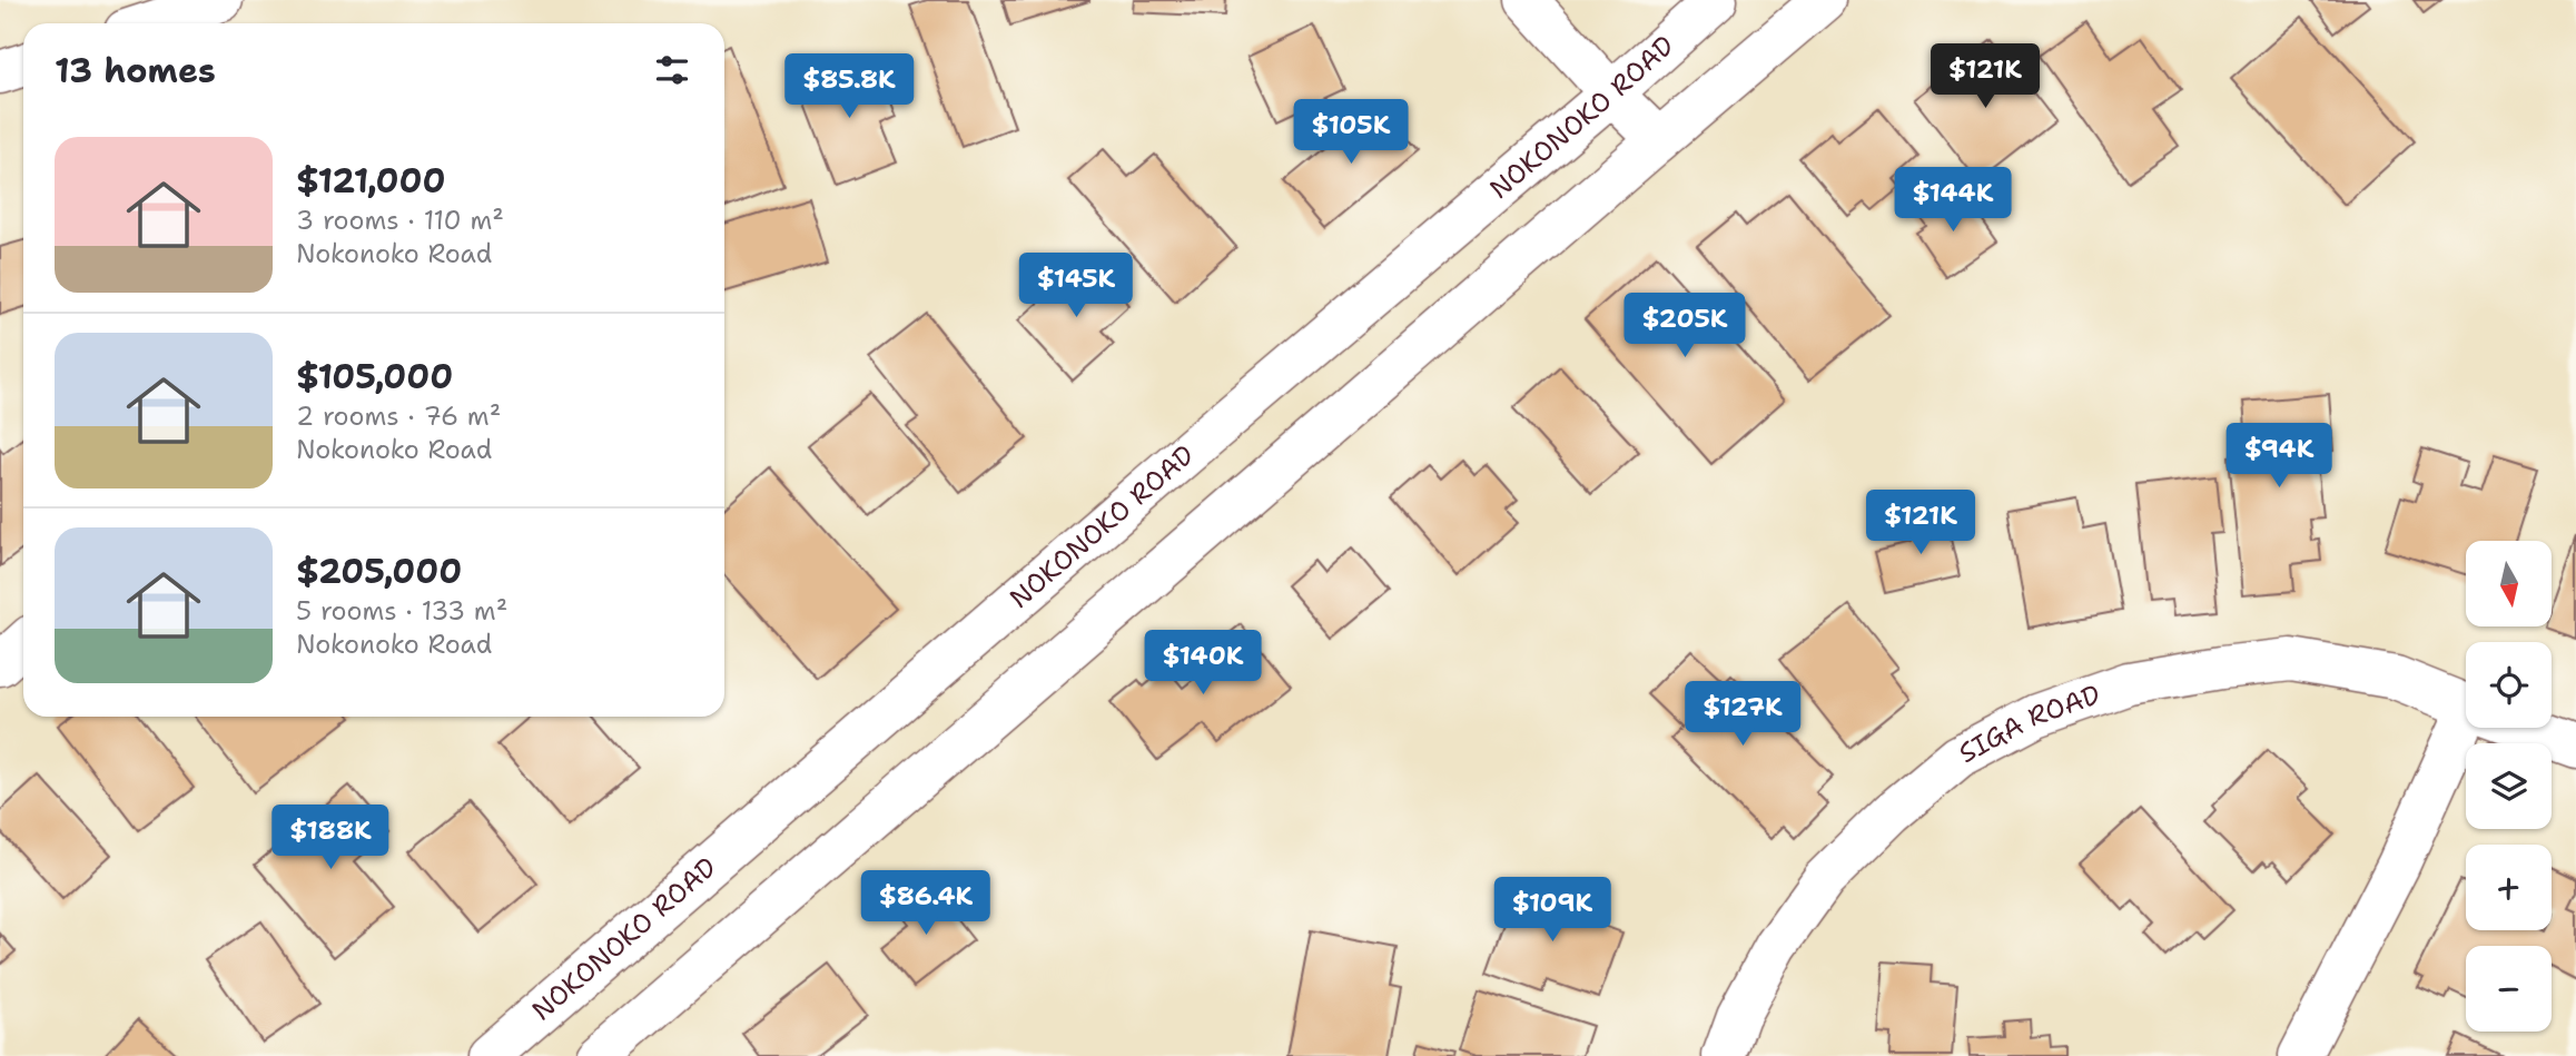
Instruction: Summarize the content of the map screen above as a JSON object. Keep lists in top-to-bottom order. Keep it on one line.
{"streets":{"main road":["NOKONOKO ROAD","SIGA ROAD"]},"north":"bottom","page":{"heading":"13 homes","price":["$121K","$85.8K","$105K","$144K","$145K","$205K","$94K","$121K","$140K","$127K","$188K","$86.4K","$109K"],"list":[{"name":"$121,000","note":"3 rooms · 110 m² · Nokonoko Road"},{"name":"$105,000","note":"2 rooms · 76 m² · Nokonoko Road"},{"name":"$205,000","note":"5 rooms · 133 m² · Nokonoko Road"}],"map_buttons":["+","−"]}}
